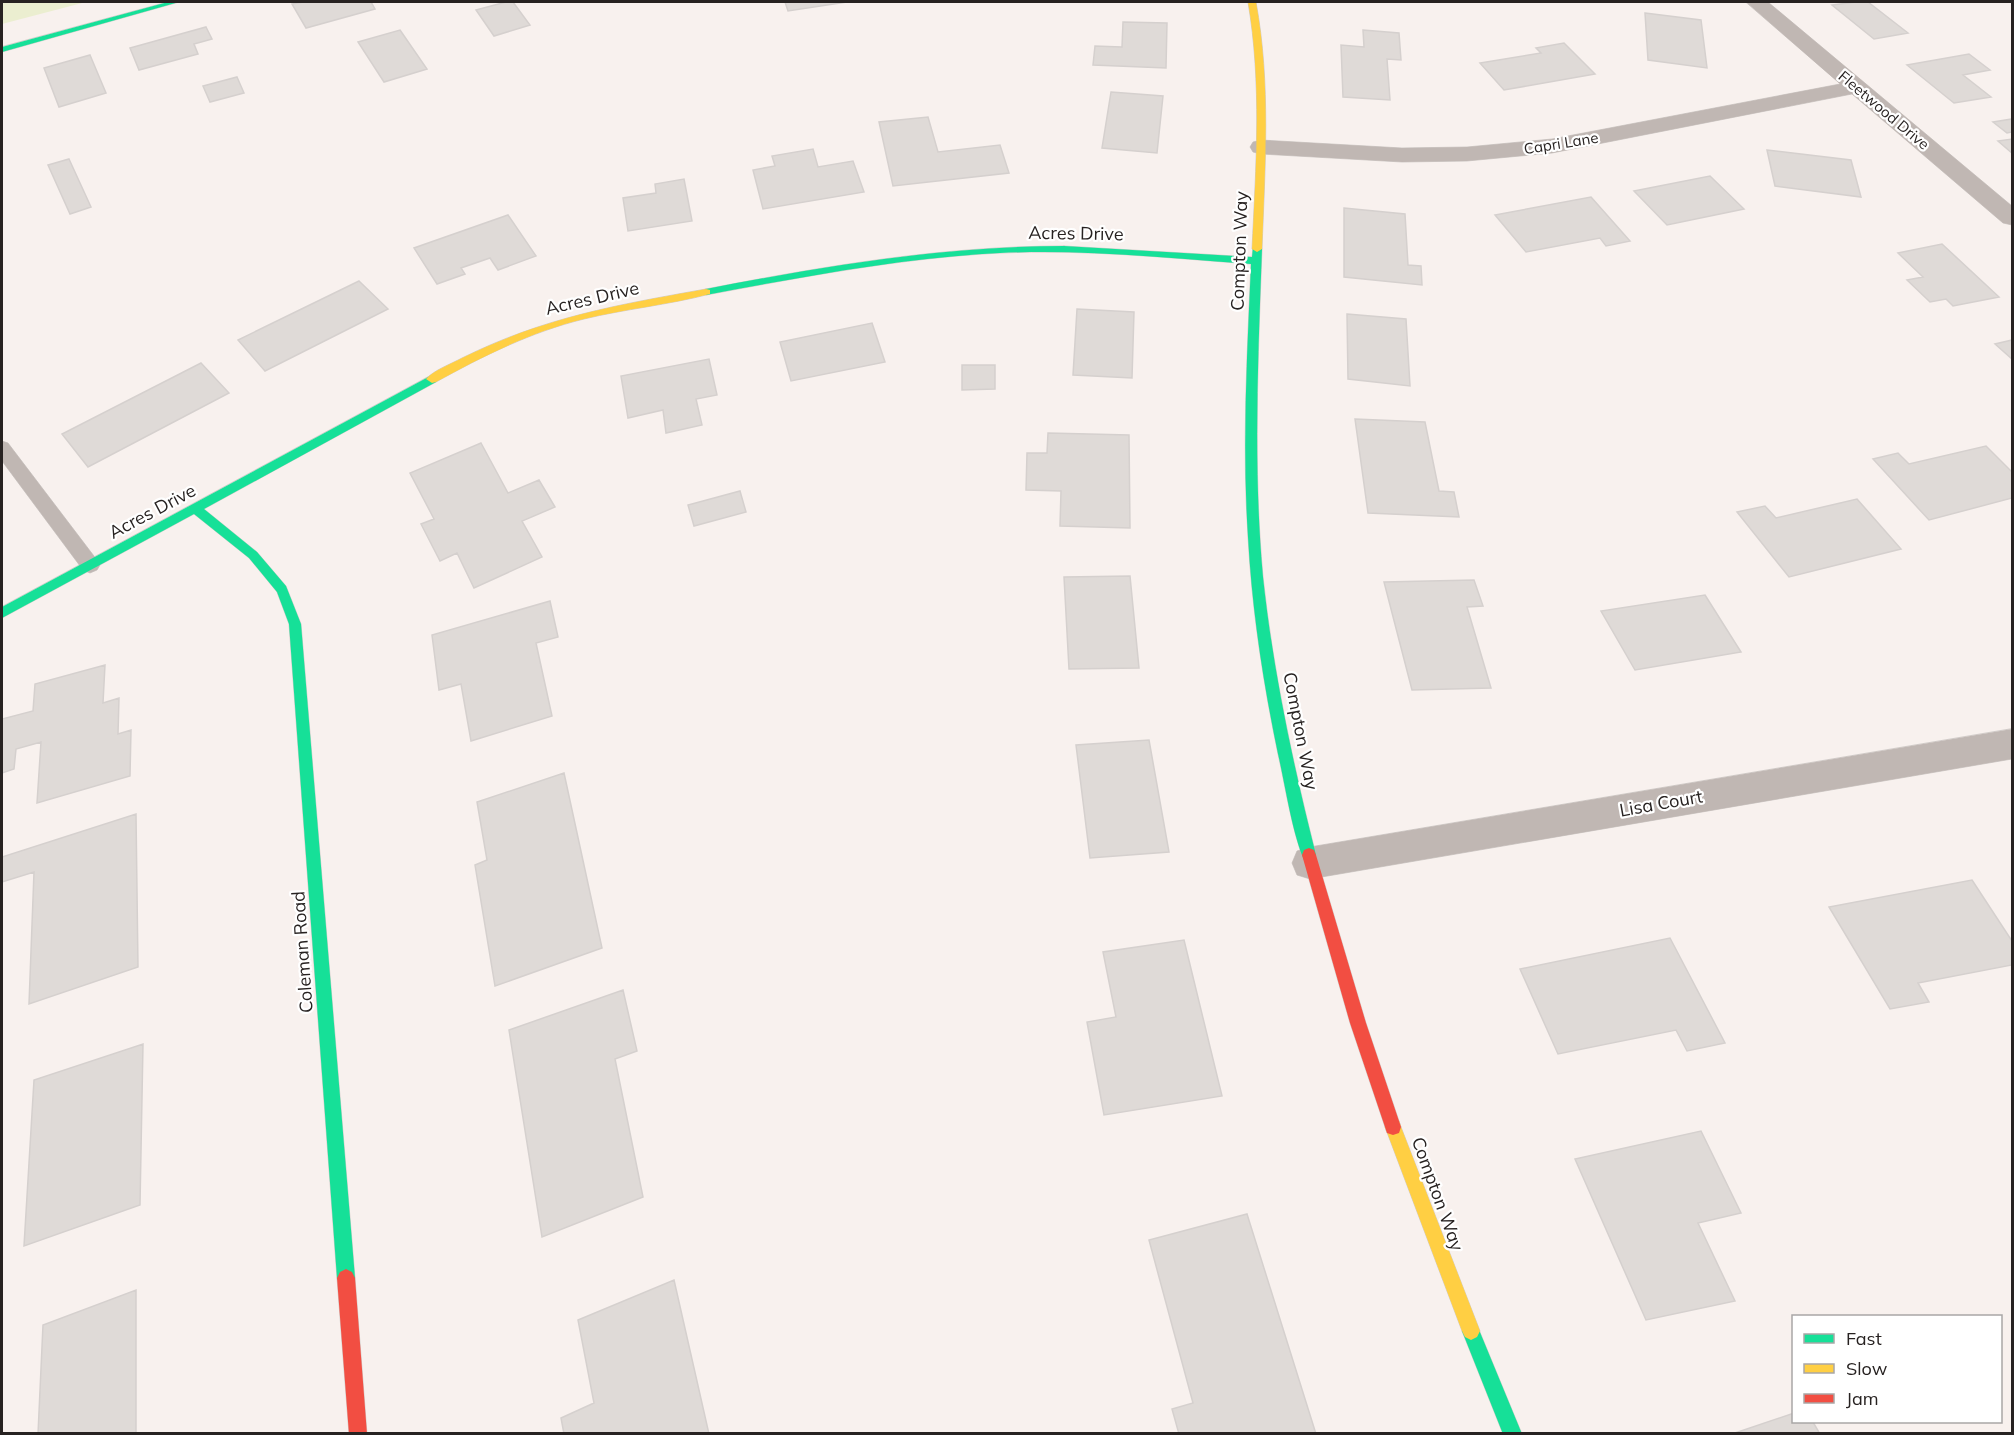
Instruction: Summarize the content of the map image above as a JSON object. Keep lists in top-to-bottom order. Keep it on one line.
{"streets":{"street":["Fleetwood Drive","Capri Lane","Acres Drive","Compton Way","Lisa Court","Coleman Road"]},"crossings":[["Fleetwood Drive","Capri Lane"],["Capri Lane","Compton Way"],["Acres Drive","Compton Way"],["Acres Drive","Coleman Road"],["Compton Way","Lisa Court"]],"legend":["Fast","Slow","Jam"]}
